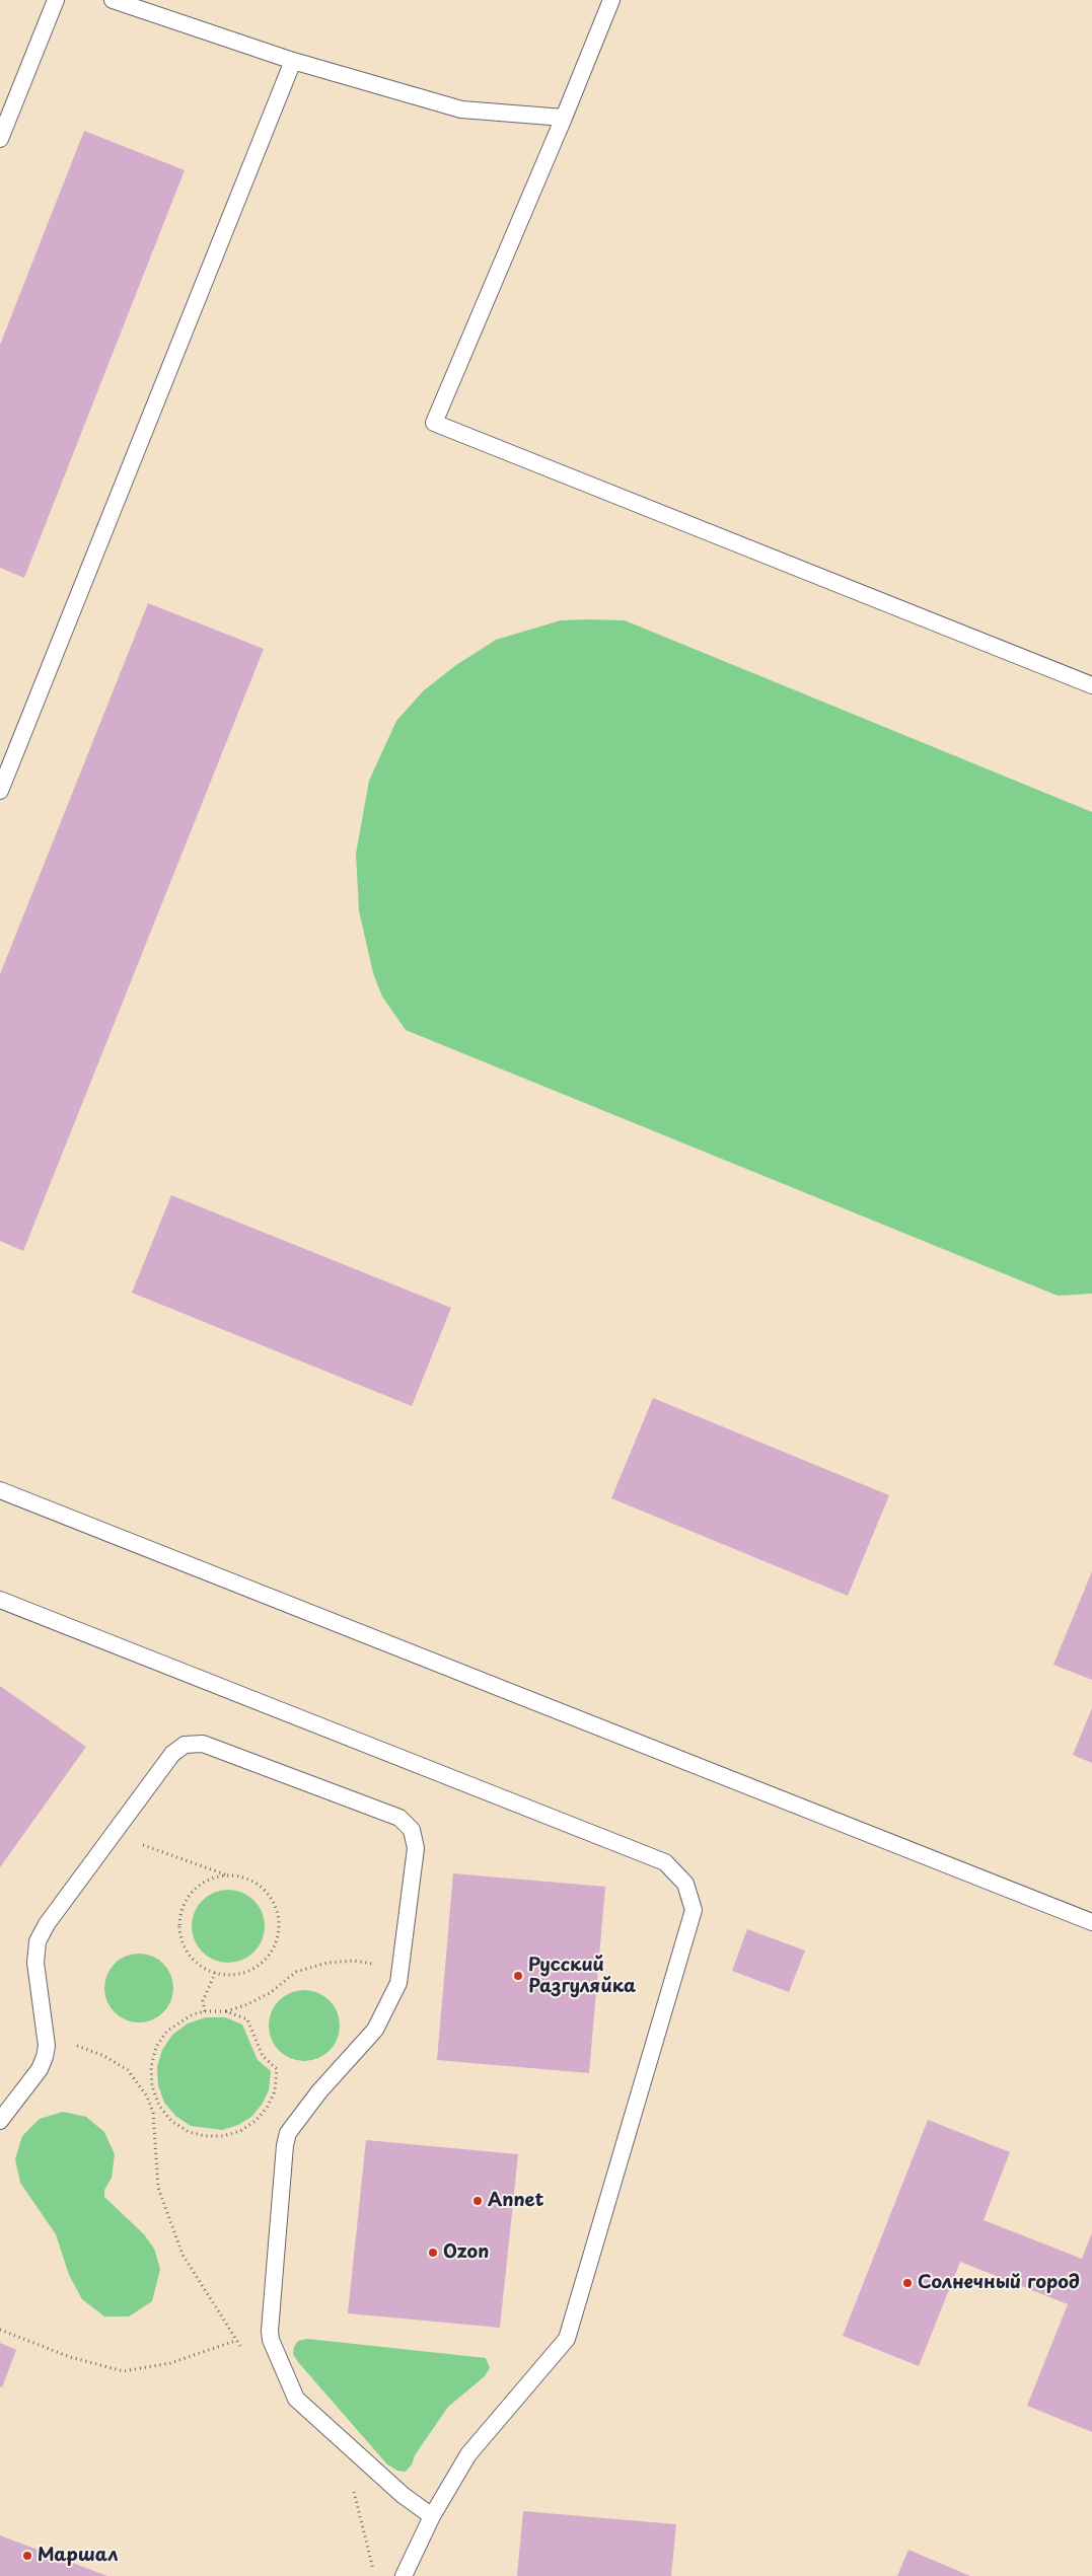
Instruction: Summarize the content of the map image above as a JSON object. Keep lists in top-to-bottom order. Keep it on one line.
{"places":["Русский Разгуляйка","Annet","Ozon","Солнечный город","Маршал"]}
